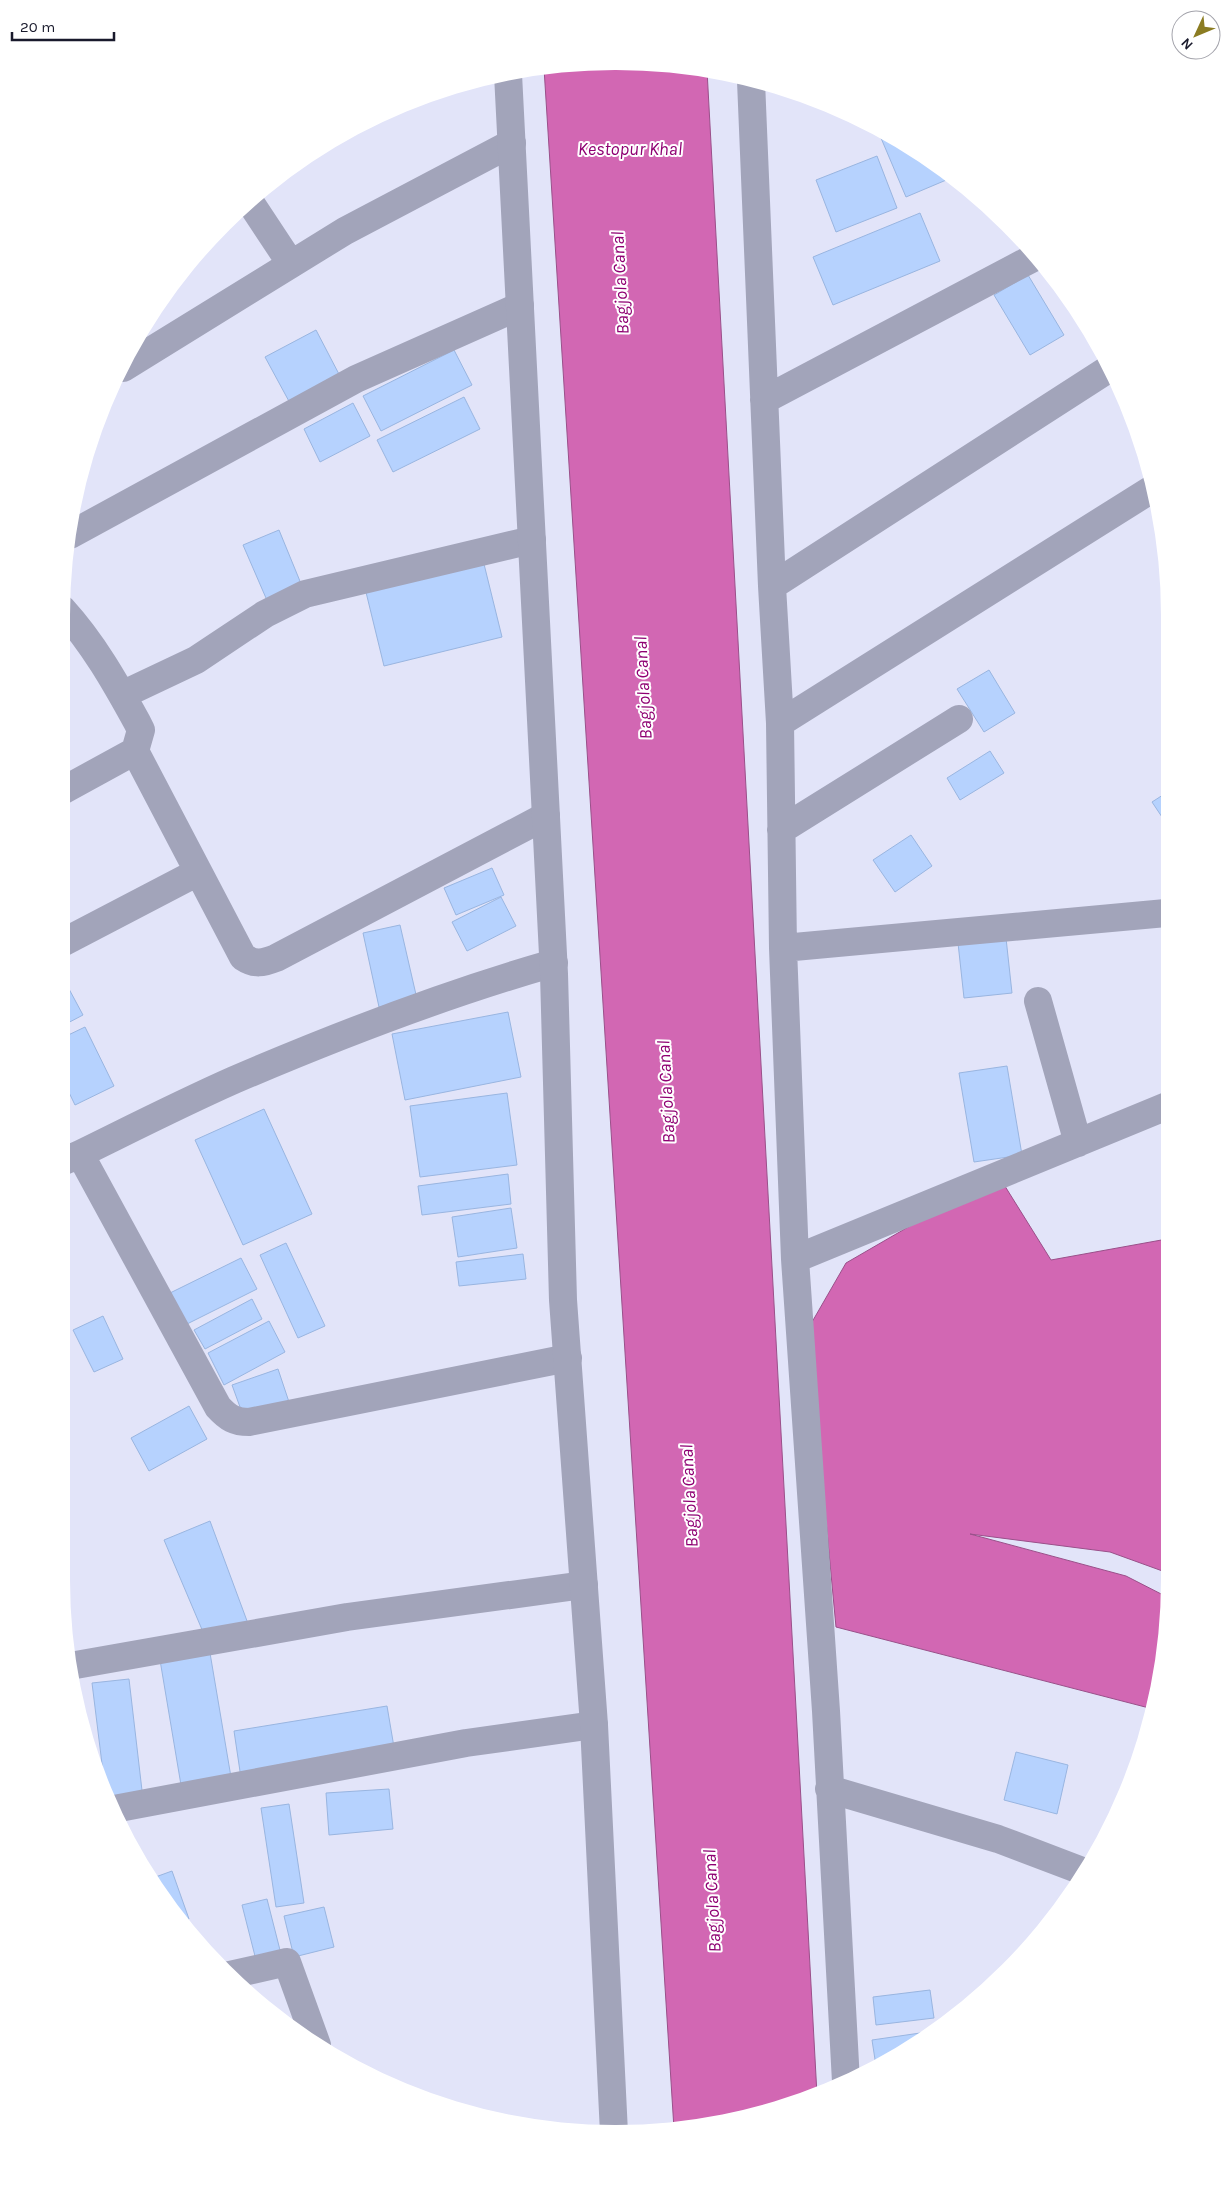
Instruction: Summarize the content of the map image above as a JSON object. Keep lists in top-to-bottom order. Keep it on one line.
{"water":["Kestopur Khal","Bagjola Canal"],"scale_bar":"20 m","north":"bottom left"}
